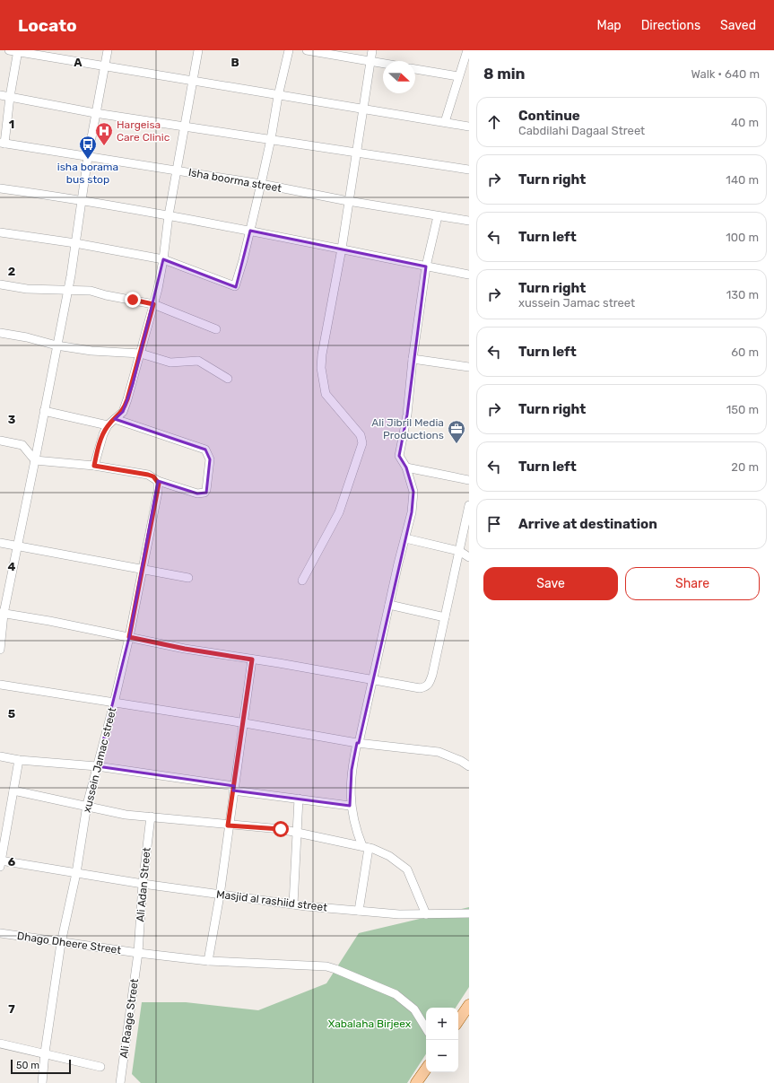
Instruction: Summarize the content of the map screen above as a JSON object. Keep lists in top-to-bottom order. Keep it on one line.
{"streets":{"street":["Isha boorma street","xussein Jamac street","Ali Adan Street","Masjid al rashiid street","Dhago Dheere Street","Ali Raage Street"]},"crossings":[["xussein Jamac street","Masjid al rashiid street"],["xussein Jamac street","Dhago Dheere Street"],["Ali Adan Street","Masjid al rashiid street"],["Ali Adan Street","Dhago Dheere Street"],["Ali Adan Street","Ali Raage Street"],["Dhago Dheere Street","Ali Raage Street"]],"parks":["Xabalaha Birjeex"],"places":{"hospital":["Hargeisa Care Clinic"],"bus stop":["isha borama bus stop"],"office":["Ali Jibril Media Productions"]},"scale_bar":"50 m","north":"right","page":{"header":"Locato","nav":["Map","Directions","Saved"],"heading":["8 min","Walk · 640 m"],"list":[["Continue","Cabdilahi Dagaal Street","40 m"],["Turn right","140 m"],["Turn left","100 m"],["Turn right","xussein Jamac street","130 m"],["Turn left","60 m"],["Turn right","150 m"],["Turn left","20 m"],"Arrive at destination"],"buttons":["Save","Share"],"map_buttons":["+","−"],"scale":"50 m"},"grid":{"columns":["A","B"],"rows":["1","2","3","4","5","6","7"]}}
